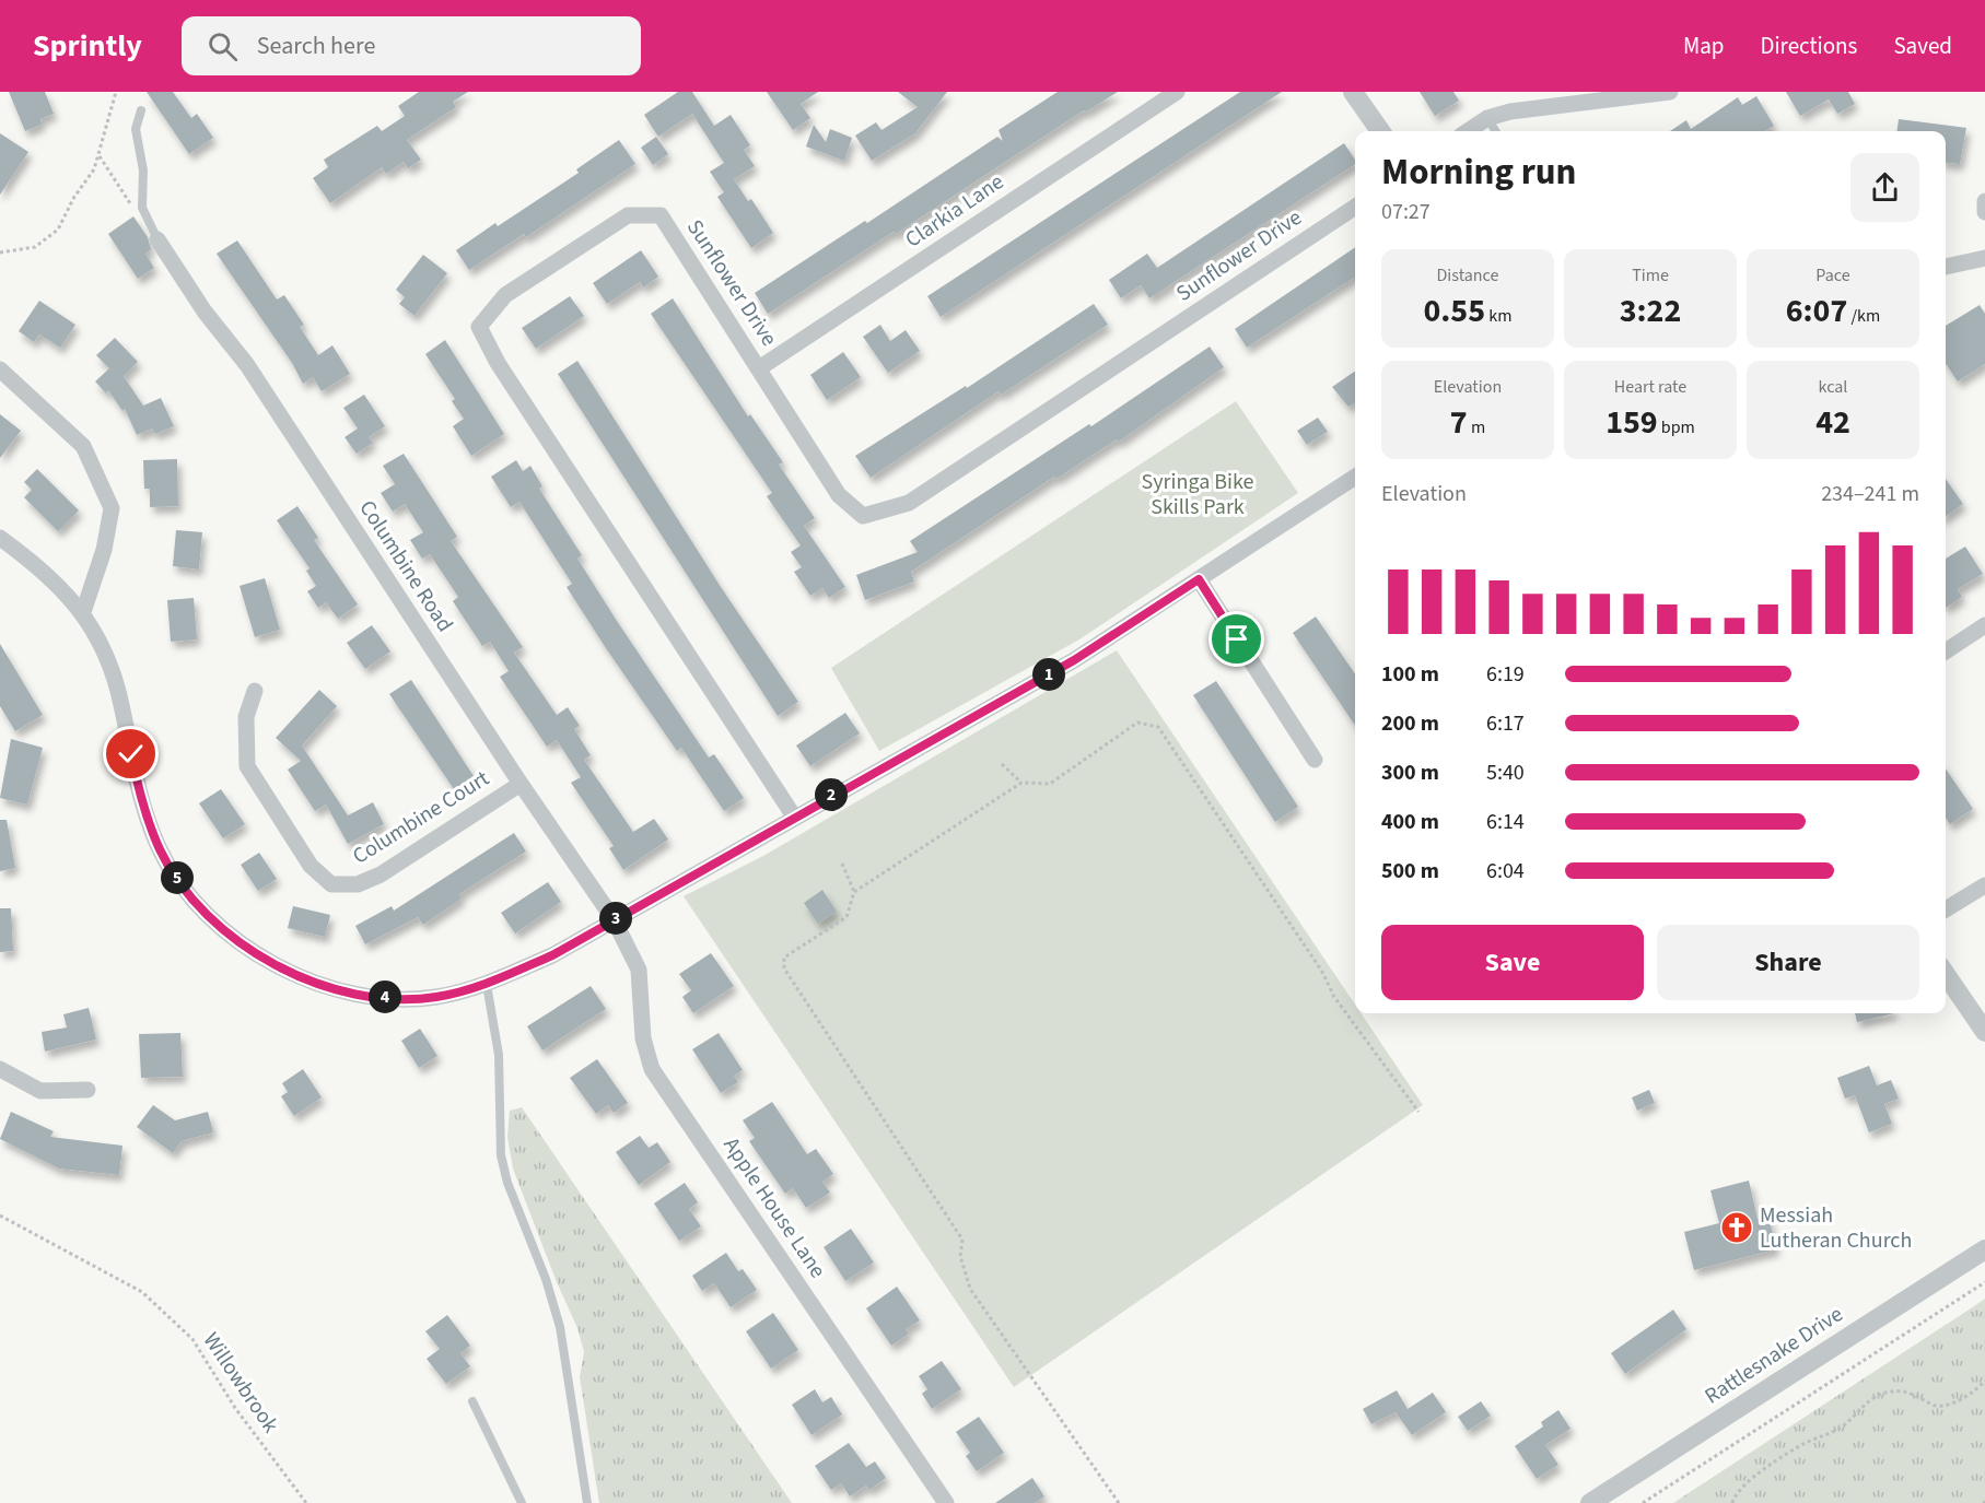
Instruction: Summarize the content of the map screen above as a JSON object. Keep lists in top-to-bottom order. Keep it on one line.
{"streets":{"street":["Clarkia Lane","Sunflower Drive","Columbine Road","Columbine Court","Apple House Lane","Rattlesnake Drive"],"path":["Willowbrook"]},"crossings":[["Clarkia Lane","Sunflower Drive"],["Columbine Road","Columbine Court"],["Columbine Road","Apple House Lane"]],"parks":["Syringa Bike Skills Park"],"places":{"church":["Messiah Lutheran Church"]},"page":{"header":"Sprintly","search":"Search here","nav":["Map","Directions","Saved"],"heading":["Morning run","07:27"],"stats":[["Distance","0.55 km"],["Time","3:22"],["Pace","6:07 /km"],["Elevation","7 m"],["Heart rate","159 bpm"],["kcal","42"]],"chart":["Elevation","234–241 m"],"list":[{"name":"100 m","note":"6:19"},{"name":"200 m","note":"6:17"},{"name":"300 m","note":"5:40"},{"name":"400 m","note":"6:14"},{"name":"500 m","note":"6:04"}],"pins":["1","2","5","3","4"],"buttons":["Save","Share"]}}
